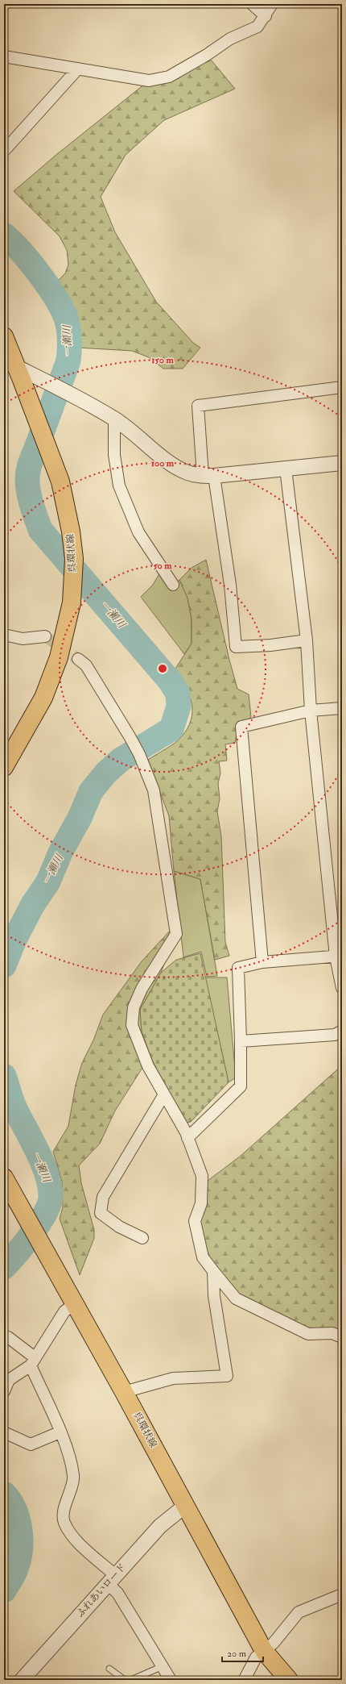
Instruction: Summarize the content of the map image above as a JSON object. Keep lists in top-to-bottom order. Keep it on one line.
{"streets":{"main road":["呉環状線"],"street":["ふれあいロード"]},"crossings":[["呉環状線","ふれあいロード"]],"water":["一瀬川"],"scale_bar":"20 m","rings":["150 m","100 m","50 m"]}
